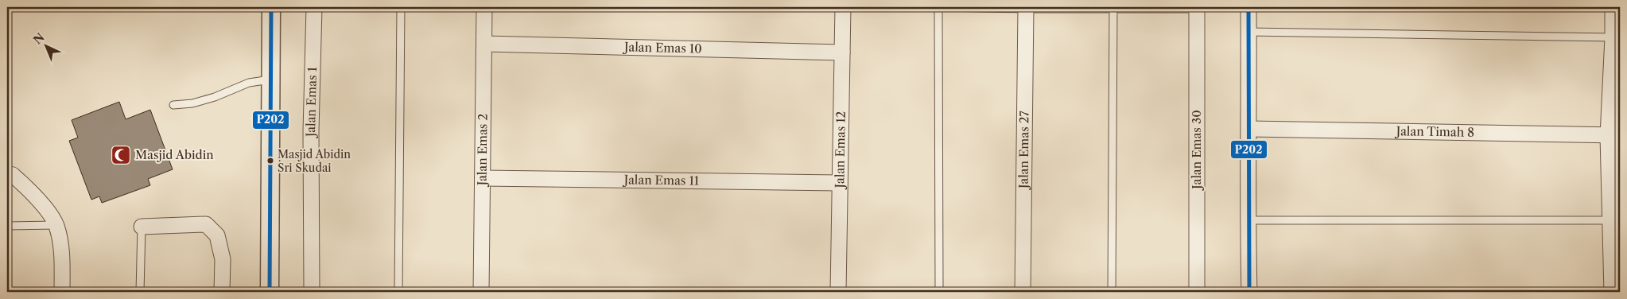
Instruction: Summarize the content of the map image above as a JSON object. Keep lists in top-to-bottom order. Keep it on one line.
{"streets":{"street":["Jalan Emas 10","Jalan Emas 1","Jalan Timah 8","Jalan Emas 2","Jalan Emas 12","Jalan Emas 27","Jalan Emas 30","Jalan Emas 11"]},"crossings":[["Jalan Emas 10","Jalan Emas 2"],["Jalan Emas 10","Jalan Emas 12"],["Jalan Emas 2","Jalan Emas 11"],["Jalan Emas 12","Jalan Emas 11"]],"places":{"mosque":["Masjid Abidin"],"other":["Masjid Abidin Sri Skudai"]},"lines":["transit line P202"],"north":"top left"}
